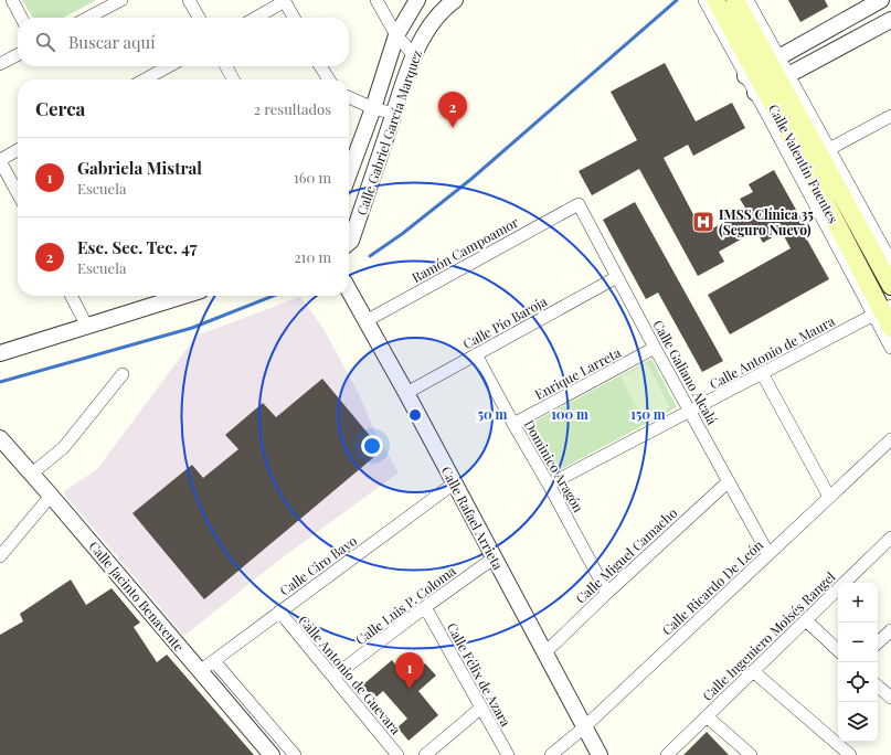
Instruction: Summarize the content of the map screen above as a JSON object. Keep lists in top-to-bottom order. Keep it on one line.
{"streets":{"main road":["Calle Valentín Fuentes"],"street":["Calle Gabriel García Marquez","Ramón Campoamor","Calle Pío Baroja","Calle Antonio de Maura","Calle Galiano Alcalá","Enrique Larreta","Dominico Aragón","Calle Rafael Arrieta","Calle Miguel Camacho","Calle Ciro Bayo","Calle Ricardo De León","Calle Jacinto Benavente","Calle Luis P. Coloma","Calle Ingeniero Moisés Rangel","Calle Antonio de Guevara","Calle Félix de Azara"]},"crossings":[["Calle Valentín Fuentes","Calle Antonio de Maura"],["Ramón Campoamor","Calle Galiano Alcalá"],["Ramón Campoamor","Calle Rafael Arrieta"],["Calle Pío Baroja","Calle Galiano Alcalá"],["Calle Pío Baroja","Dominico Aragón"],["Calle Pío Baroja","Calle Rafael Arrieta"],["Calle Antonio de Maura","Calle Galiano Alcalá"],["Calle Antonio de Maura","Dominico Aragón"],["Calle Galiano Alcalá","Enrique Larreta"],["Calle Galiano Alcalá","Calle Miguel Camacho"],["Calle Galiano Alcalá","Calle Ricardo De León"],["Enrique Larreta","Dominico Aragón"],["Dominico Aragón","Calle Miguel Camacho"],["Calle Rafael Arrieta","Calle Miguel Camacho"],["Calle Rafael Arrieta","Calle Ciro Bayo"],["Calle Rafael Arrieta","Calle Ricardo De León"],["Calle Rafael Arrieta","Calle Luis P. Coloma"],["Calle Ciro Bayo","Calle Jacinto Benavente"],["Calle Ciro Bayo","Calle Antonio de Guevara"],["Calle Luis P. Coloma","Calle Antonio de Guevara"],["Calle Luis P. Coloma","Calle Félix de Azara"]],"places":{"hospital":["IMSS Clínica 35 (Seguro Nuevo)"]},"page":{"search":"Buscar aquí","heading":["Cerca","2 resultados"],"pins":["2","1"],"list":[{"mark":"1","name":"Gabriela Mistral","note":"Escuela","value":"160 m"},{"mark":"2","name":"Esc. Sec. Tec. 47","note":"Escuela","value":"210 m"}],"map_buttons":["+","−"]},"rings":["50 m","100 m","150 m"]}
